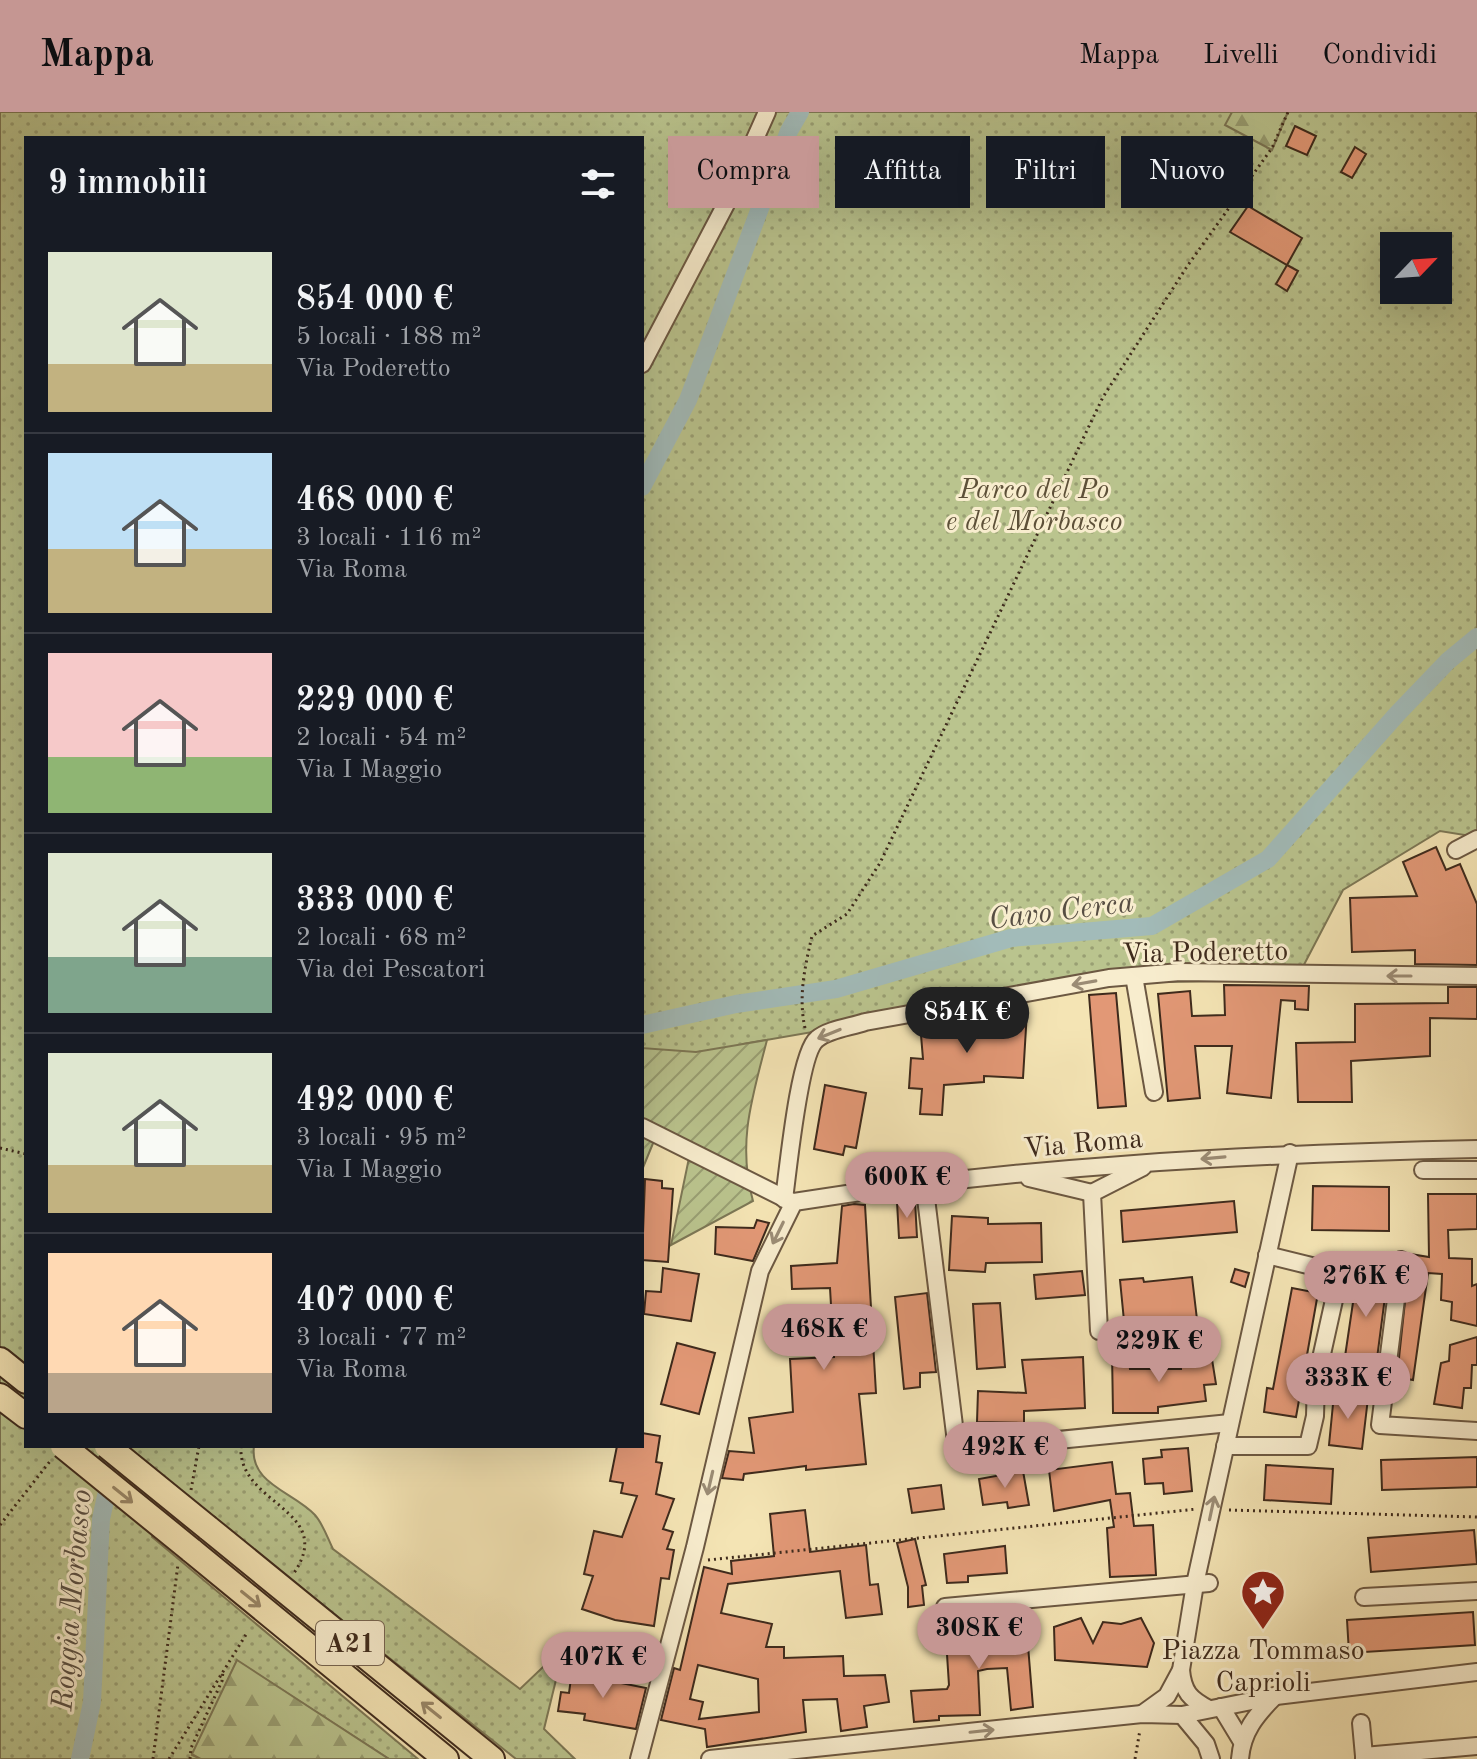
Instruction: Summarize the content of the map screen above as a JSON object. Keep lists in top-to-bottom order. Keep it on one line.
{"streets":{"highway":["A21"],"street":["Via Poderetto","Via Roma"]},"crossings":[["Via Poderetto","Via Roma"]],"one_way":["Via Poderetto"],"water":["Cavo Cerca","Roggia Morbasco"],"parks":["Parco del Po e del Morbasco"],"places":{"place":["Piazza Tommaso Caprioli"]},"north":"top right","page":{"header":"Mappa","nav":["Mappa","Livelli","Condividi"],"chip":["Compra","Affitta","Filtri","Nuovo"],"heading":"9 immobili","list":[{"name":"854 000 €","note":"5 locali · 188 m² · Via Poderetto"},{"name":"468 000 €","note":"3 locali · 116 m² · Via Roma"},{"name":"229 000 €","note":"2 locali · 54 m² · Via I Maggio"},{"name":"333 000 €","note":"2 locali · 68 m² · Via dei Pescatori"},{"name":"492 000 €","note":"3 locali · 95 m² · Via I Maggio"},{"name":"407 000 €","note":"3 locali · 77 m² · Via Roma"}],"price":["854K €","600K €","276K €","468K €","229K €","333K €","492K €","308K €","407K €"]}}
